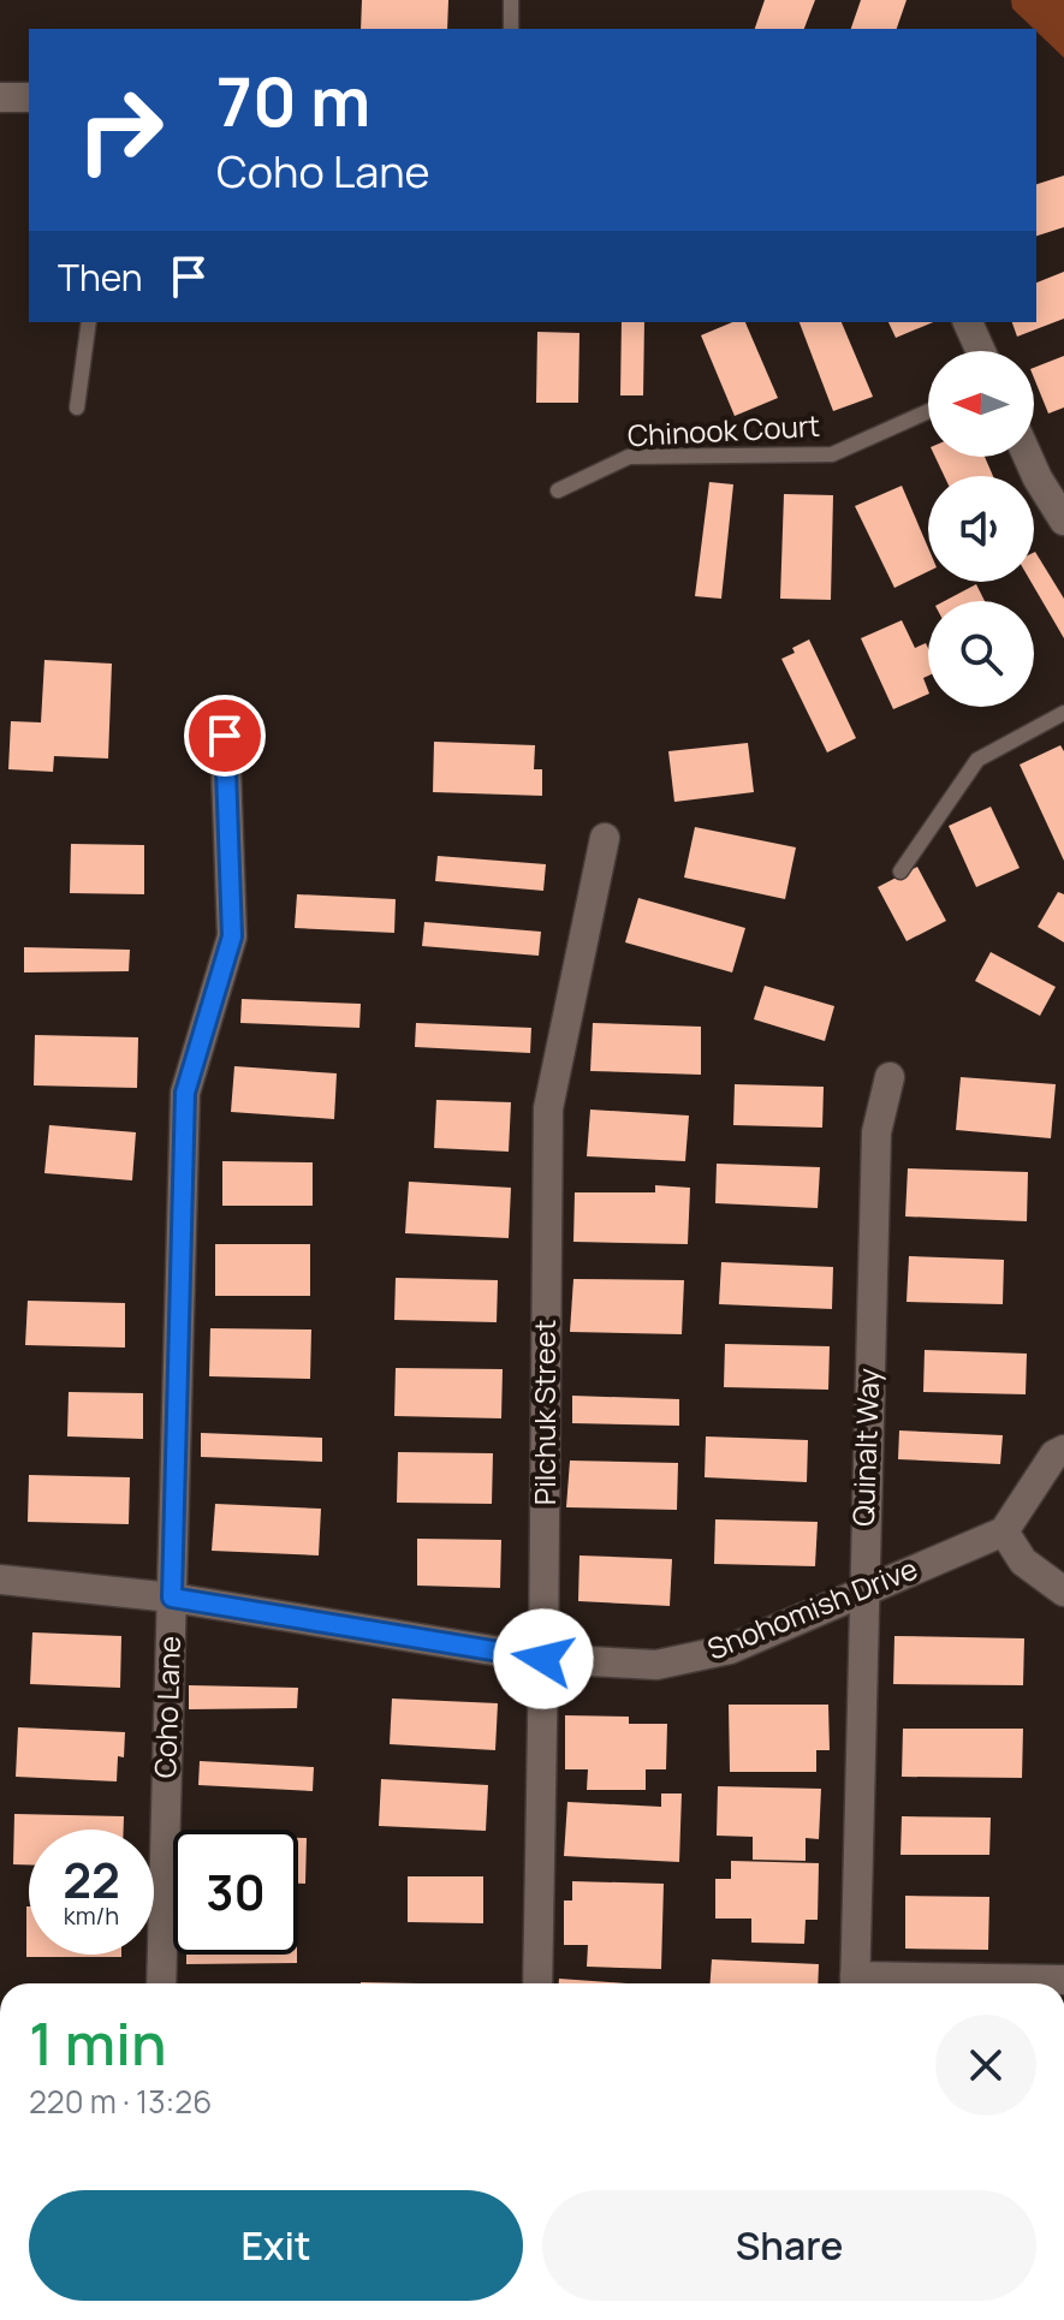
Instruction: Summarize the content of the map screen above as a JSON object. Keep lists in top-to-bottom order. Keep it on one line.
{"streets":{"street":["Pilchuk Street","Quinalt Way","Snohomish Drive","Coho Lane"],"lane":["Chinook Court"]},"crossings":[["Pilchuk Street","Snohomish Drive"],["Quinalt Way","Snohomish Drive"],["Snohomish Drive","Coho Lane"]],"north":"left","page":{"turn":["70 m","Coho Lane"],"then":"Then","speed":"22 km/h","limit":"30","heading":["1 min","220 m · 13:26"],"buttons":["Exit","Share"]}}
